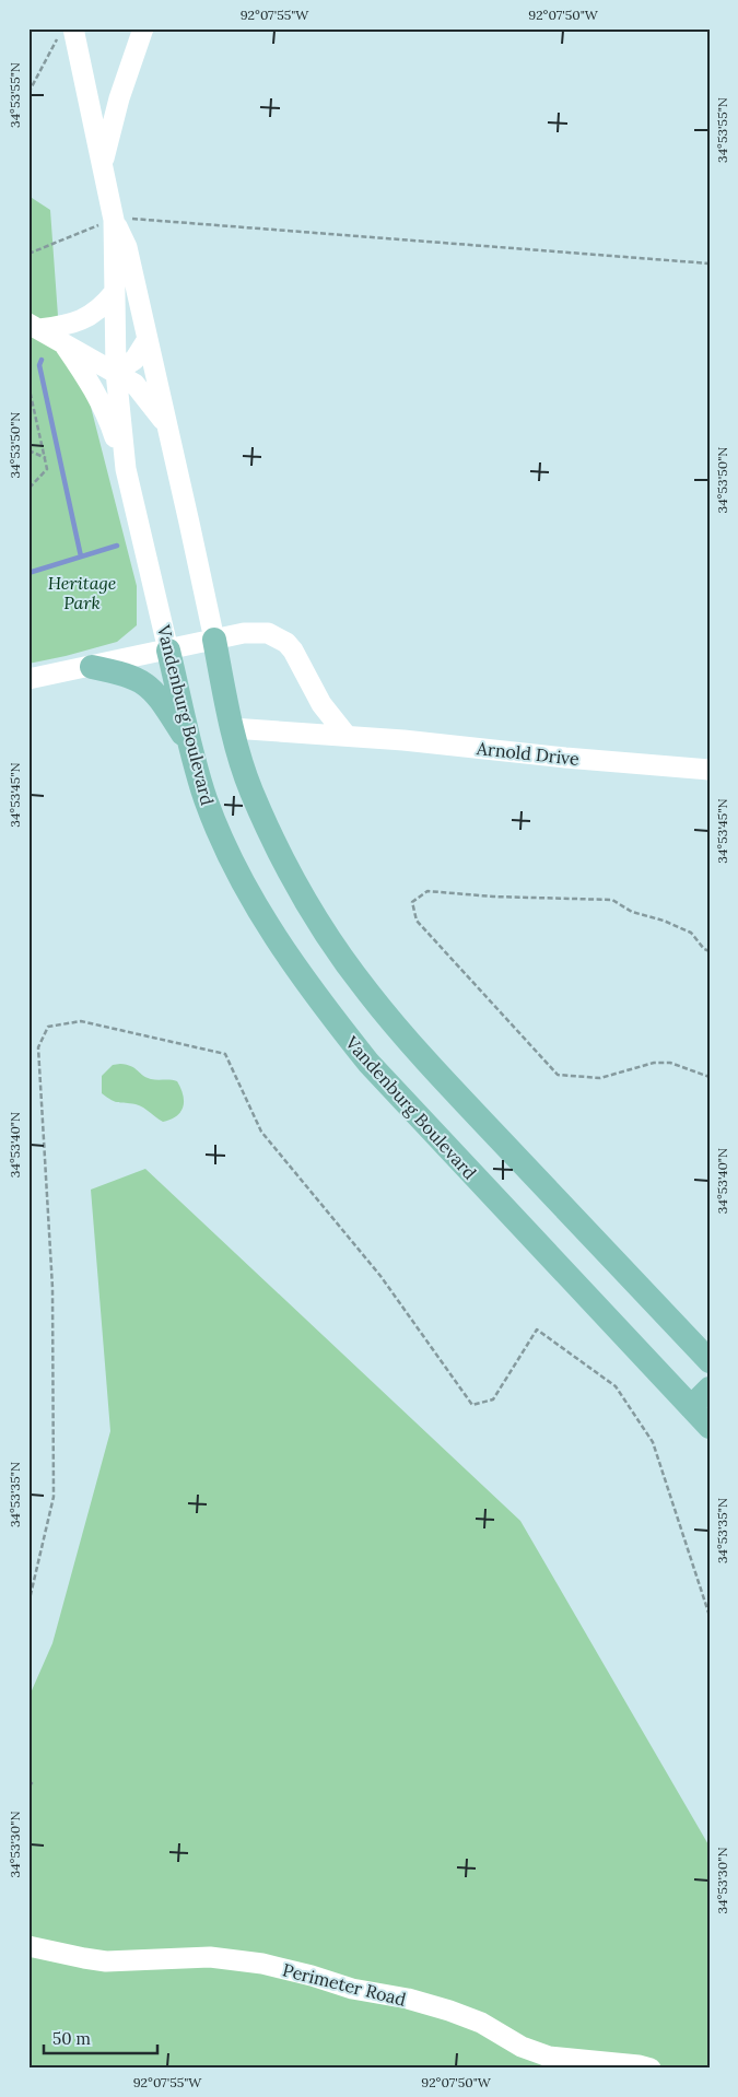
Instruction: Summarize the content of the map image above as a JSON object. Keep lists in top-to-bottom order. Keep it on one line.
{"streets":{"main road":["Vandenburg Boulevard"],"street":["Arnold Drive","Perimeter Road"]},"crossings":[["Vandenburg Boulevard","Arnold Drive"]],"parks":["Heritage Park"],"scale_bar":"50 m","coordinates":["92°07'55\"W","92°07'50\"W","34°53'55\"N","34°53'50\"N","34°53'45\"N","34°53'40\"N","34°53'35\"N","34°53'30\"N"]}
